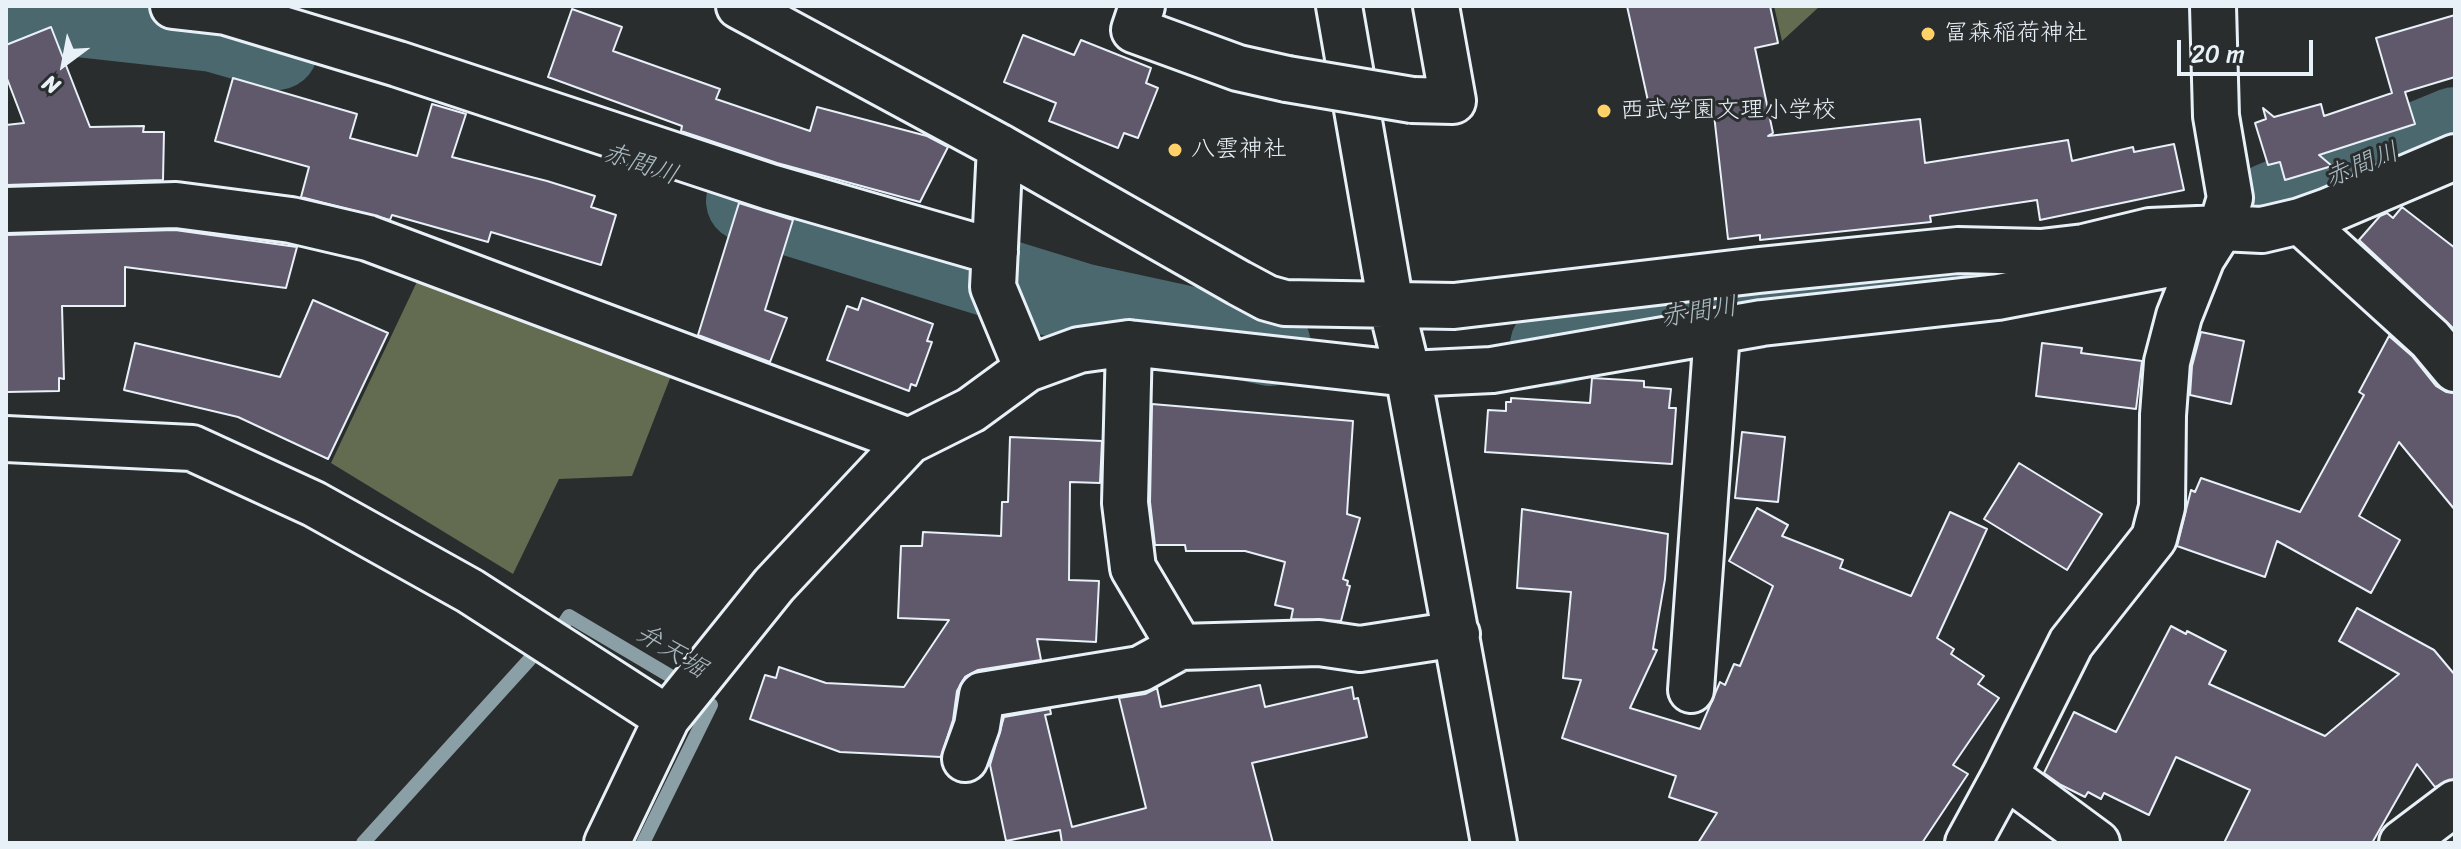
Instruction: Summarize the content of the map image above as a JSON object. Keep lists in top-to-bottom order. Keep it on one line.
{"water":["赤間川","弁天堀"],"places":["冨森稲荷神社","西武学園文理小学校","八雲神社"],"scale_bar":"20 m","north":"bottom left"}
